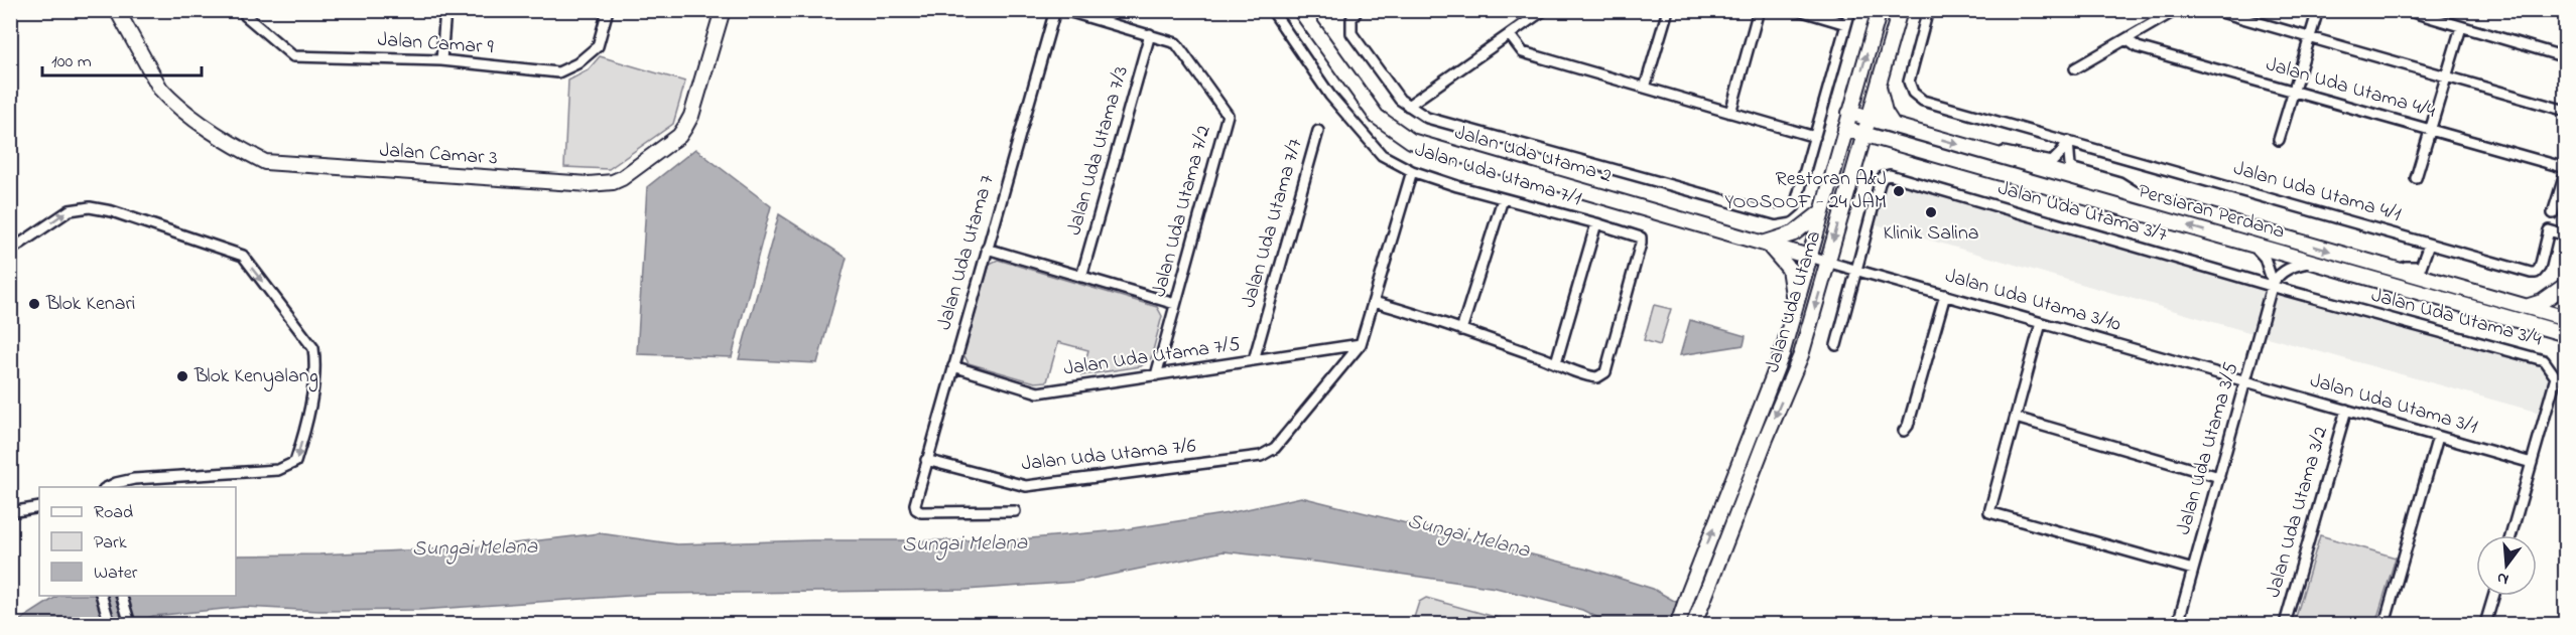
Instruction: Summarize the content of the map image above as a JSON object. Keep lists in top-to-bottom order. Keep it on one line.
{"streets":{"main road":["Jalan Camar 3","Jalan Uda Utama 2","Persiaran Perdana","Jalan Uda Utama"],"street":["Jalan Camar 9","Jalan Uda Utama 4/4","Jalan Uda Utama 7/3","Jalan Uda Utama 7/1","Jalan Uda Utama 4/1","Jalan Uda Utama 7/2","Jalan Uda Utama 3/7","Jalan Uda Utama 7/7","Jalan Uda Utama 7","Jalan Uda Utama 3/10","Jalan Uda Utama 3/4","Jalan Uda Utama 7/5","Jalan Uda Utama 3/1","Jalan Uda Utama 3/5","Jalan Uda Utama 7/6","Jalan Uda Utama 3/2"]},"crossings":[["Jalan Uda Utama 7/3","Jalan Uda Utama 7/2"],["Jalan Uda Utama 2","Jalan Uda Utama 3/10"],["Jalan Uda Utama 2","Jalan Uda Utama"],["Jalan Uda Utama 7/2","Jalan Uda Utama 7/5"],["Jalan Uda Utama 3/7","Jalan Uda Utama 3/10"],["Jalan Uda Utama 3/7","Jalan Uda Utama 3/4"],["Jalan Uda Utama 3/7","Jalan Uda Utama 3/5"],["Persiaran Perdana","Jalan Uda Utama"],["Jalan Uda Utama 7/7","Jalan Uda Utama 7/5"],["Jalan Uda Utama 7","Jalan Uda Utama 7/5"],["Jalan Uda Utama 7","Jalan Uda Utama 7/6"],["Jalan Uda Utama 3/10","Jalan Uda Utama"],["Jalan Uda Utama 3/10","Jalan Uda Utama 3/1"],["Jalan Uda Utama 3/10","Jalan Uda Utama 3/5"],["Jalan Uda Utama 3/4","Jalan Uda Utama 3/1"],["Jalan Uda Utama 3/4","Jalan Uda Utama 3/5"],["Jalan Uda Utama 7/5","Jalan Uda Utama 7/6"],["Jalan Uda Utama 3/1","Jalan Uda Utama 3/5"],["Jalan Uda Utama 3/1","Jalan Uda Utama 3/2"]],"water":["Sungai Melana"],"places":["Restoran A&J YOOSOOF - 24 JAM","Klinik Salina","Blok Kenari","Blok Kenyalang"],"legend":["Road","Park","Water"],"scale_bar":"100 m","north":"bottom"}
